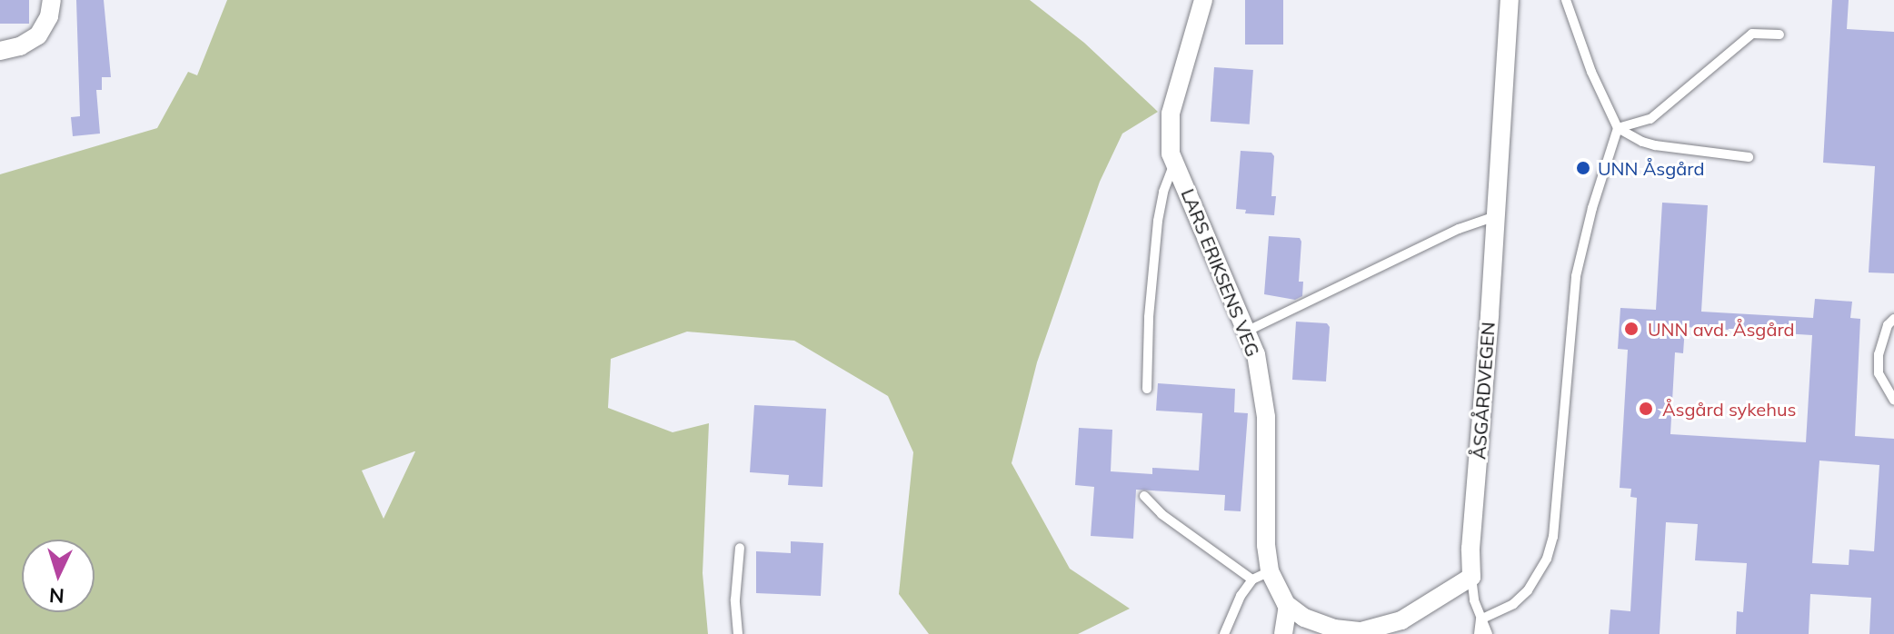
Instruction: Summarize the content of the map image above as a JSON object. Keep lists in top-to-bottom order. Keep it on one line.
{"streets":{"street":["LARS ERIKSENS VEG","ÅSGÅRDVEGEN"]},"places":["UNN Åsgård","UNN avd. Åsgård","Åsgård sykehus"],"north":"bottom"}
